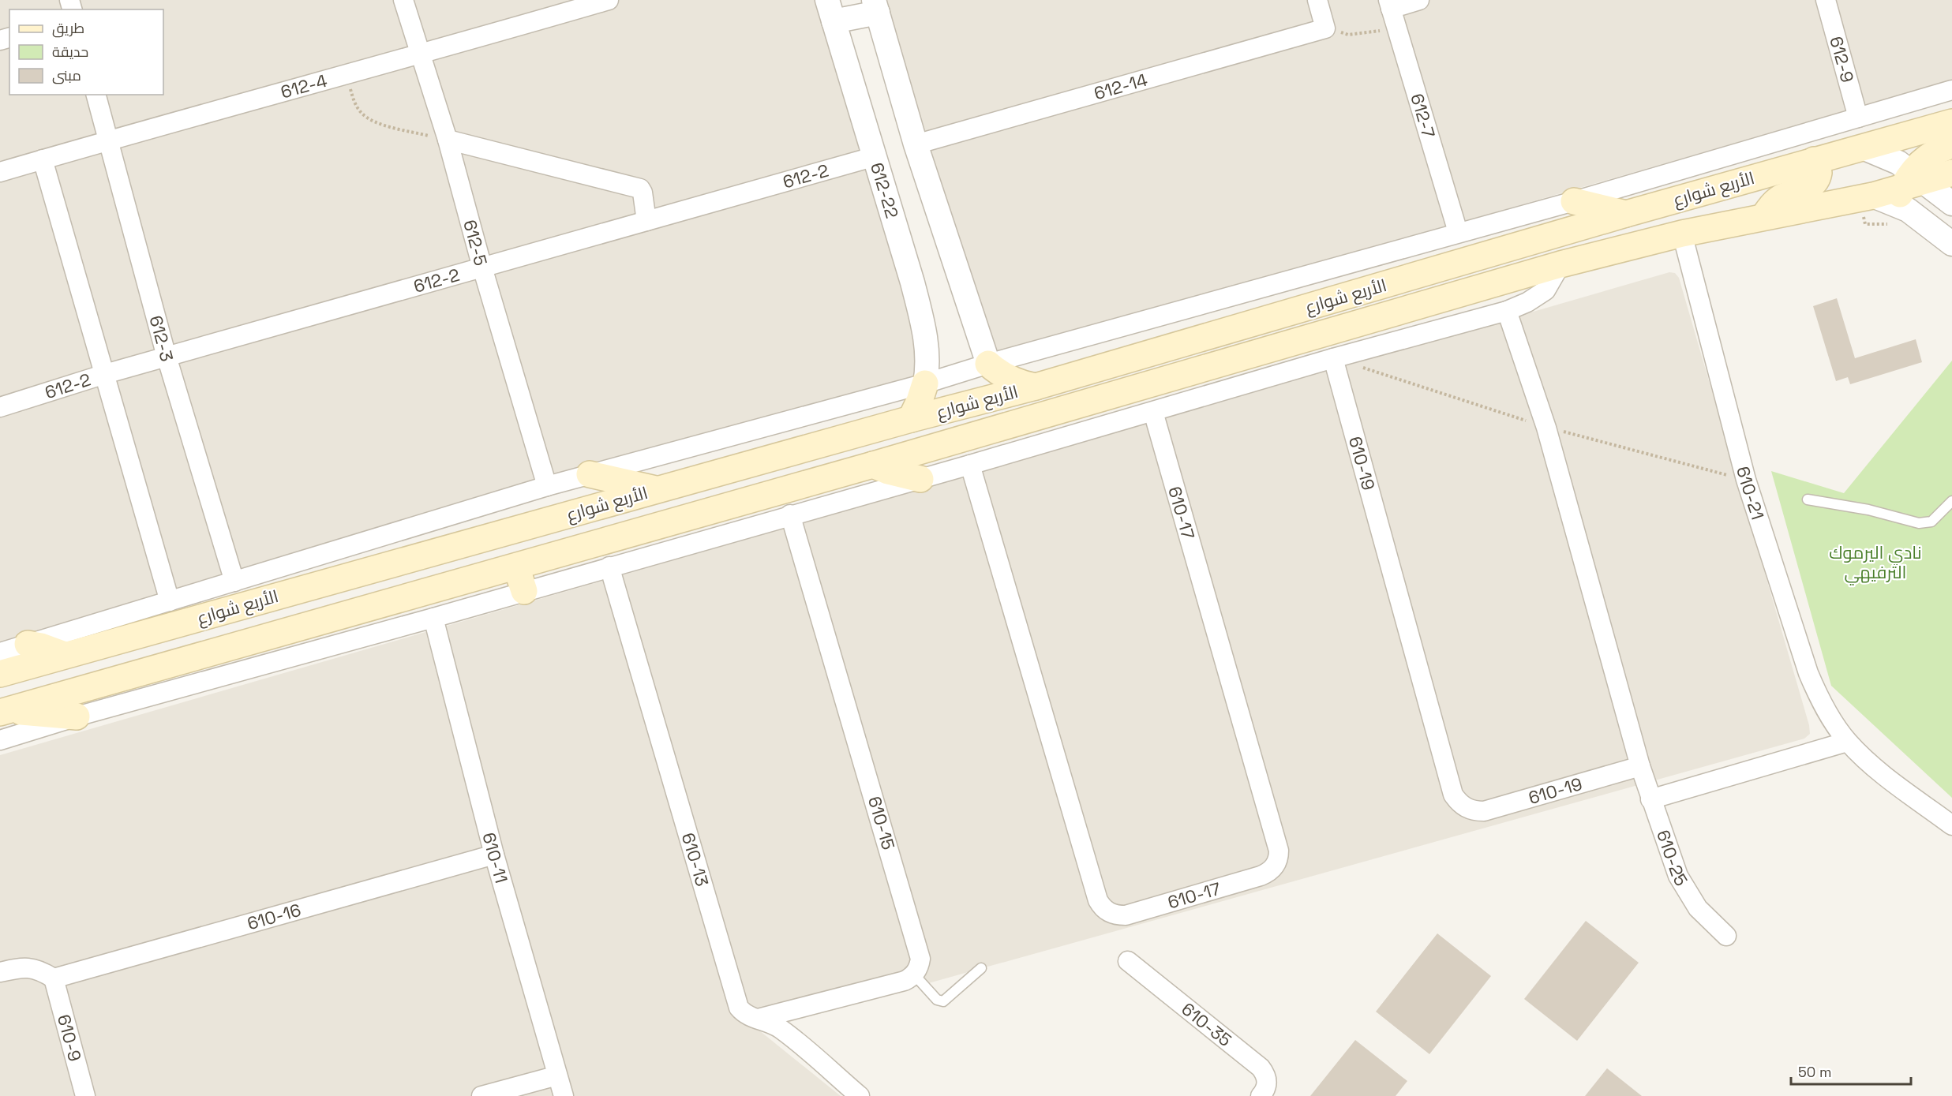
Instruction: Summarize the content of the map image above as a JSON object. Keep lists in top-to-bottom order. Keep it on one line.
{"streets":{"main road":["الأربع شوارع"],"street":["612-9","612-4","612-14","612-7","612-2","612-22","612-5","612-3","610-19","610-21","610-17","610-15","610-25","610-11","610-13","610-16","610-35","610-9"]},"crossings":[["612-4","612-5"],["612-4","612-3"],["612-2","612-22"],["612-2","612-5"],["612-2","612-3"],["الأربع شوارع","610-21"],["610-19","610-25"],["610-11","610-16"],["610-16","610-9"]],"parks":["نادي اليرموك الترفيهي"],"legend":["طريق","حديقة","مبنى"],"scale_bar":"50 m"}
